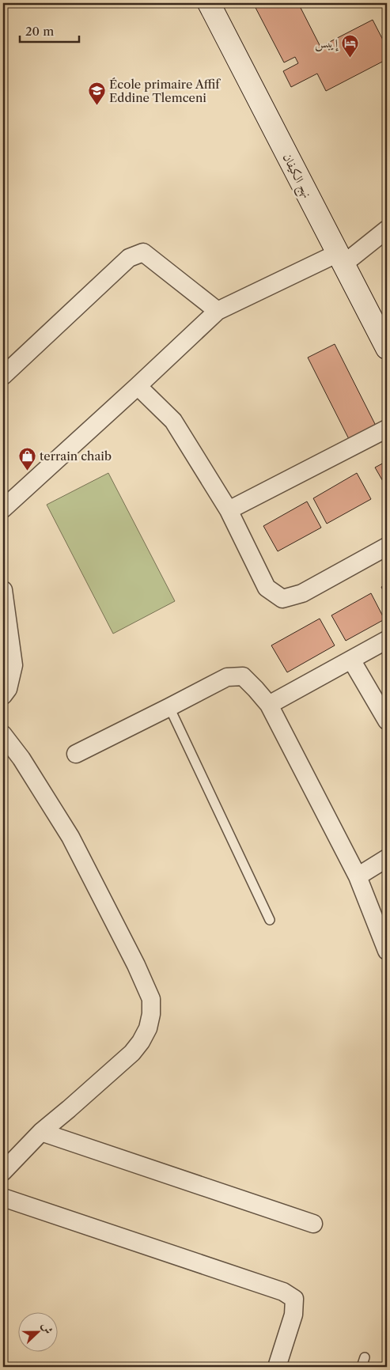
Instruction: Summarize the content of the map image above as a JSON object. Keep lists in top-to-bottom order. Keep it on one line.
{"streets":{"main road":["نهج الكيفان"]},"places":{"hotel":["إيبس"],"school or university":["École primaire Affif Eddine Tlemceni"],"shop":["terrain chaib"]},"scale_bar":"20 m","north":"right"}
